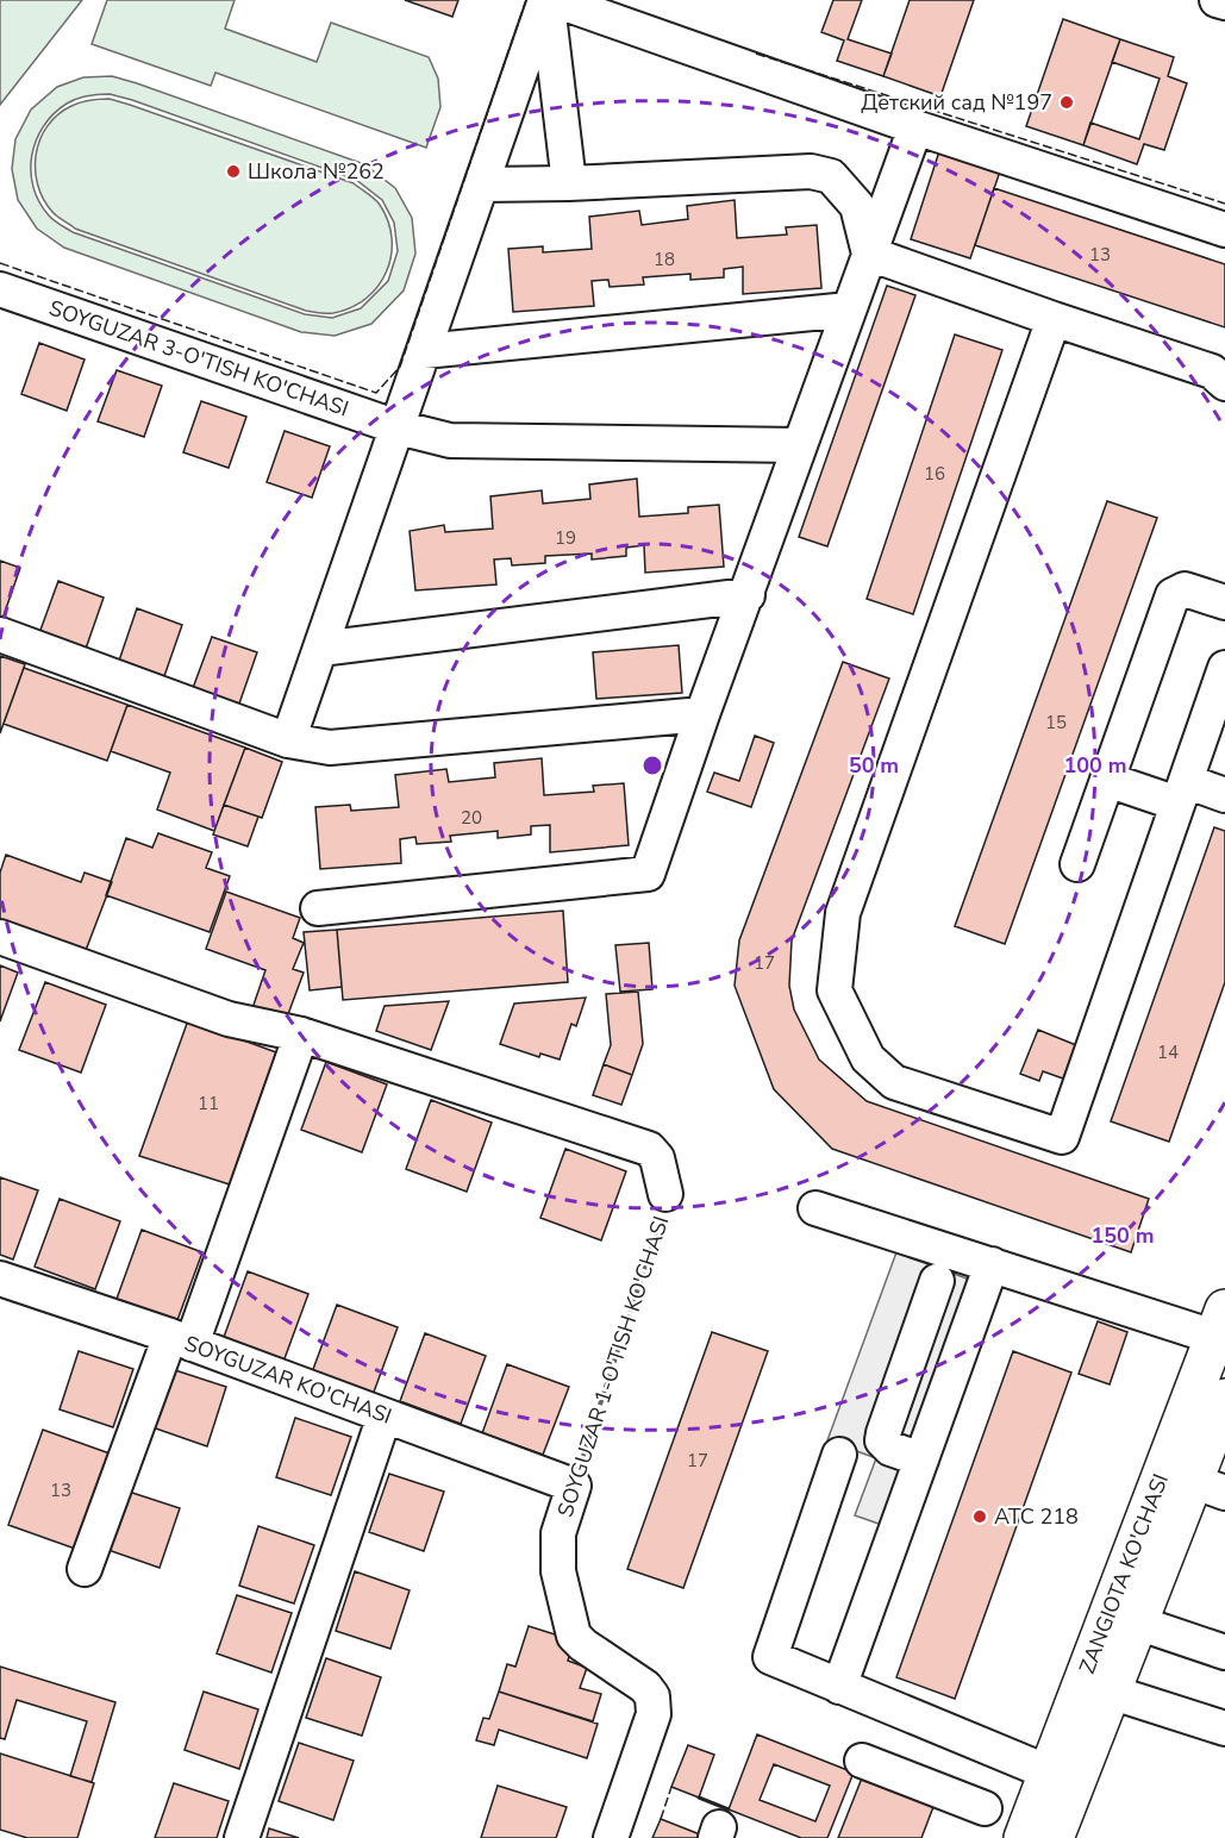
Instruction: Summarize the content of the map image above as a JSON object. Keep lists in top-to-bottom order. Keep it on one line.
{"streets":{"main road":["ZANGIOTA KO'CHASI"],"street":["SOYGUZAR 3-O'TISH KO'CHASI","SOYGUZAR 1-O'TISH KO'CHASI","SOYGUZAR KO'CHASI"]},"crossings":[["SOYGUZAR 1-O'TISH KO'CHASI","SOYGUZAR KO'CHASI"]],"places":["Детский сад №197","Школа №262","АТС 218"],"house_numbers":["13","18","16","19","15","20","17","14","11","17","13"],"rings":["50 m","100 m","150 m"]}
